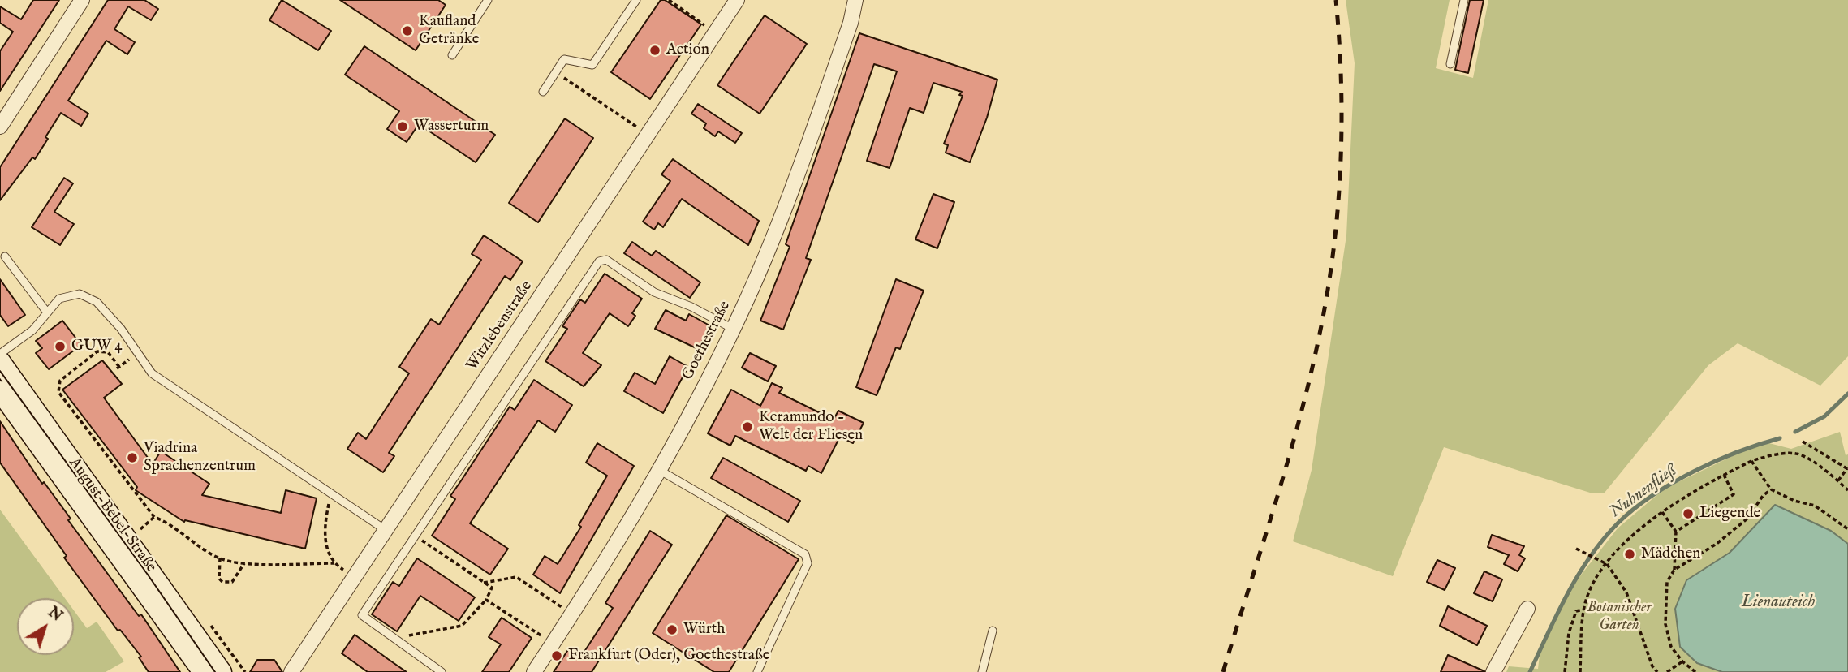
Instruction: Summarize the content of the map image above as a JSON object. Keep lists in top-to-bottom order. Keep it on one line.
{"streets":{"street":["Witzlebenstraße","Goethestraße","August-Bebel-Straße"]},"water":["Nuhnenfließ","Lienauteich"],"parks":["Botanischer Garten"],"places":["Kaufland Getränke","Action","Wasserturm","GUW 4","Keramundo - Welt der Fliesen","Viadrina Sprachenzentrum","Liegende","Mädchen","Würth","Frankfurt (Oder), Goethestraße"],"north":"top right"}
